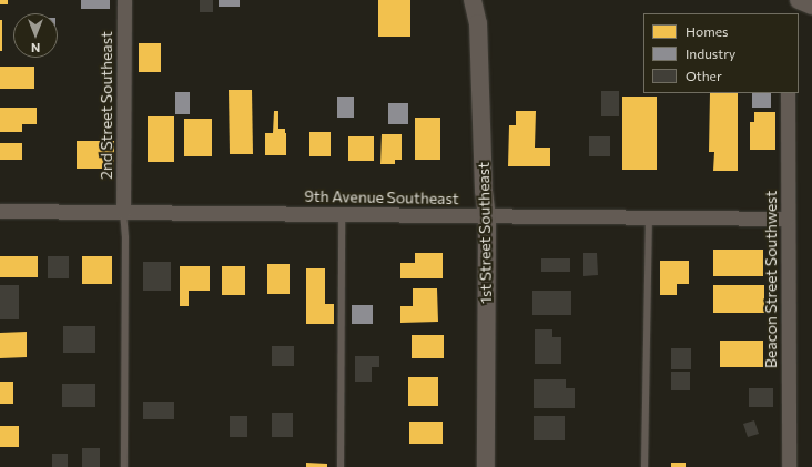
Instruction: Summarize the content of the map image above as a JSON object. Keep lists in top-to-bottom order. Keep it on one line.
{"streets":{"street":["2nd Street Southeast","9th Avenue Southeast","1st Street Southeast","Beacon Street Southwest"]},"crossings":[["2nd Street Southeast","9th Avenue Southeast"],["9th Avenue Southeast","1st Street Southeast"],["9th Avenue Southeast","Beacon Street Southwest"]],"legend":["Homes","Industry","Other"],"north":"bottom"}
